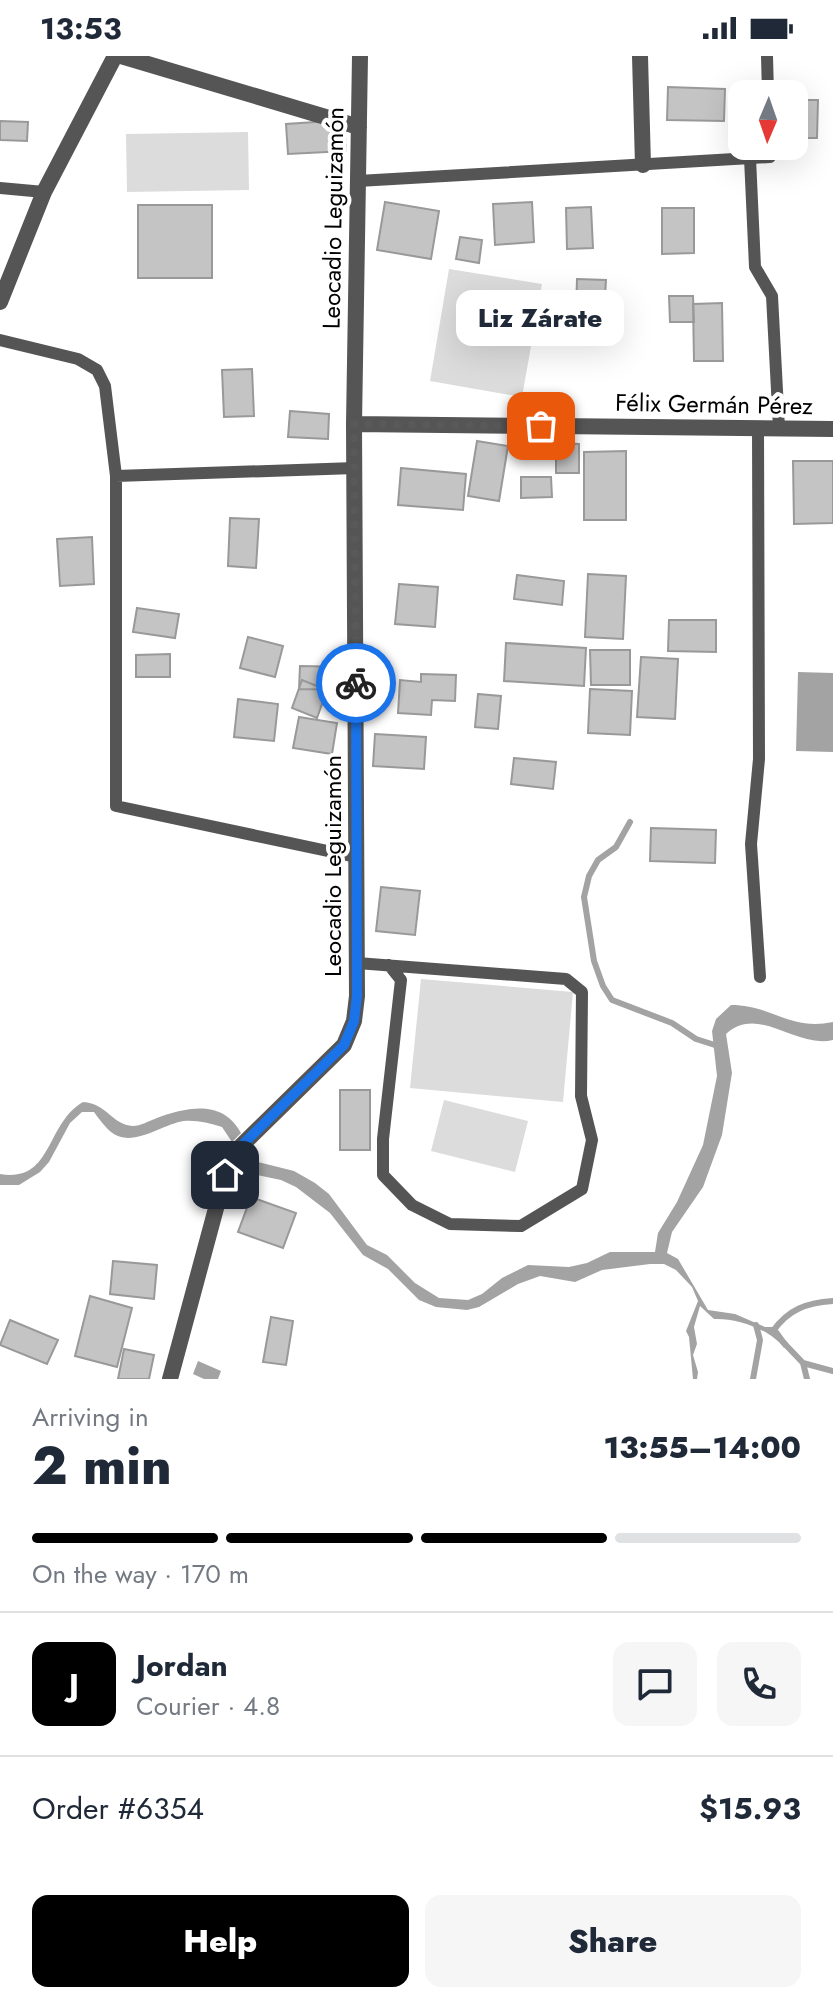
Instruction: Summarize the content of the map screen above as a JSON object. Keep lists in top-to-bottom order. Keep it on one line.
{"streets":{"street":["Leocadio Leguizamón","Félix Germán Pérez"]},"crossings":[["Leocadio Leguizamón","Félix Germán Pérez"]],"places":["Liz Zárate"],"north":"bottom","page":{"status":"13:53","bubble":"Liz Zárate","heading":["2 min","Arriving in","13:55–14:00"],"panel":["Jordan","Courier · 4.8","Order #6354","$15.93"],"bar":"On the way · 170 m","round":"J","buttons":["Help","Share"]}}
